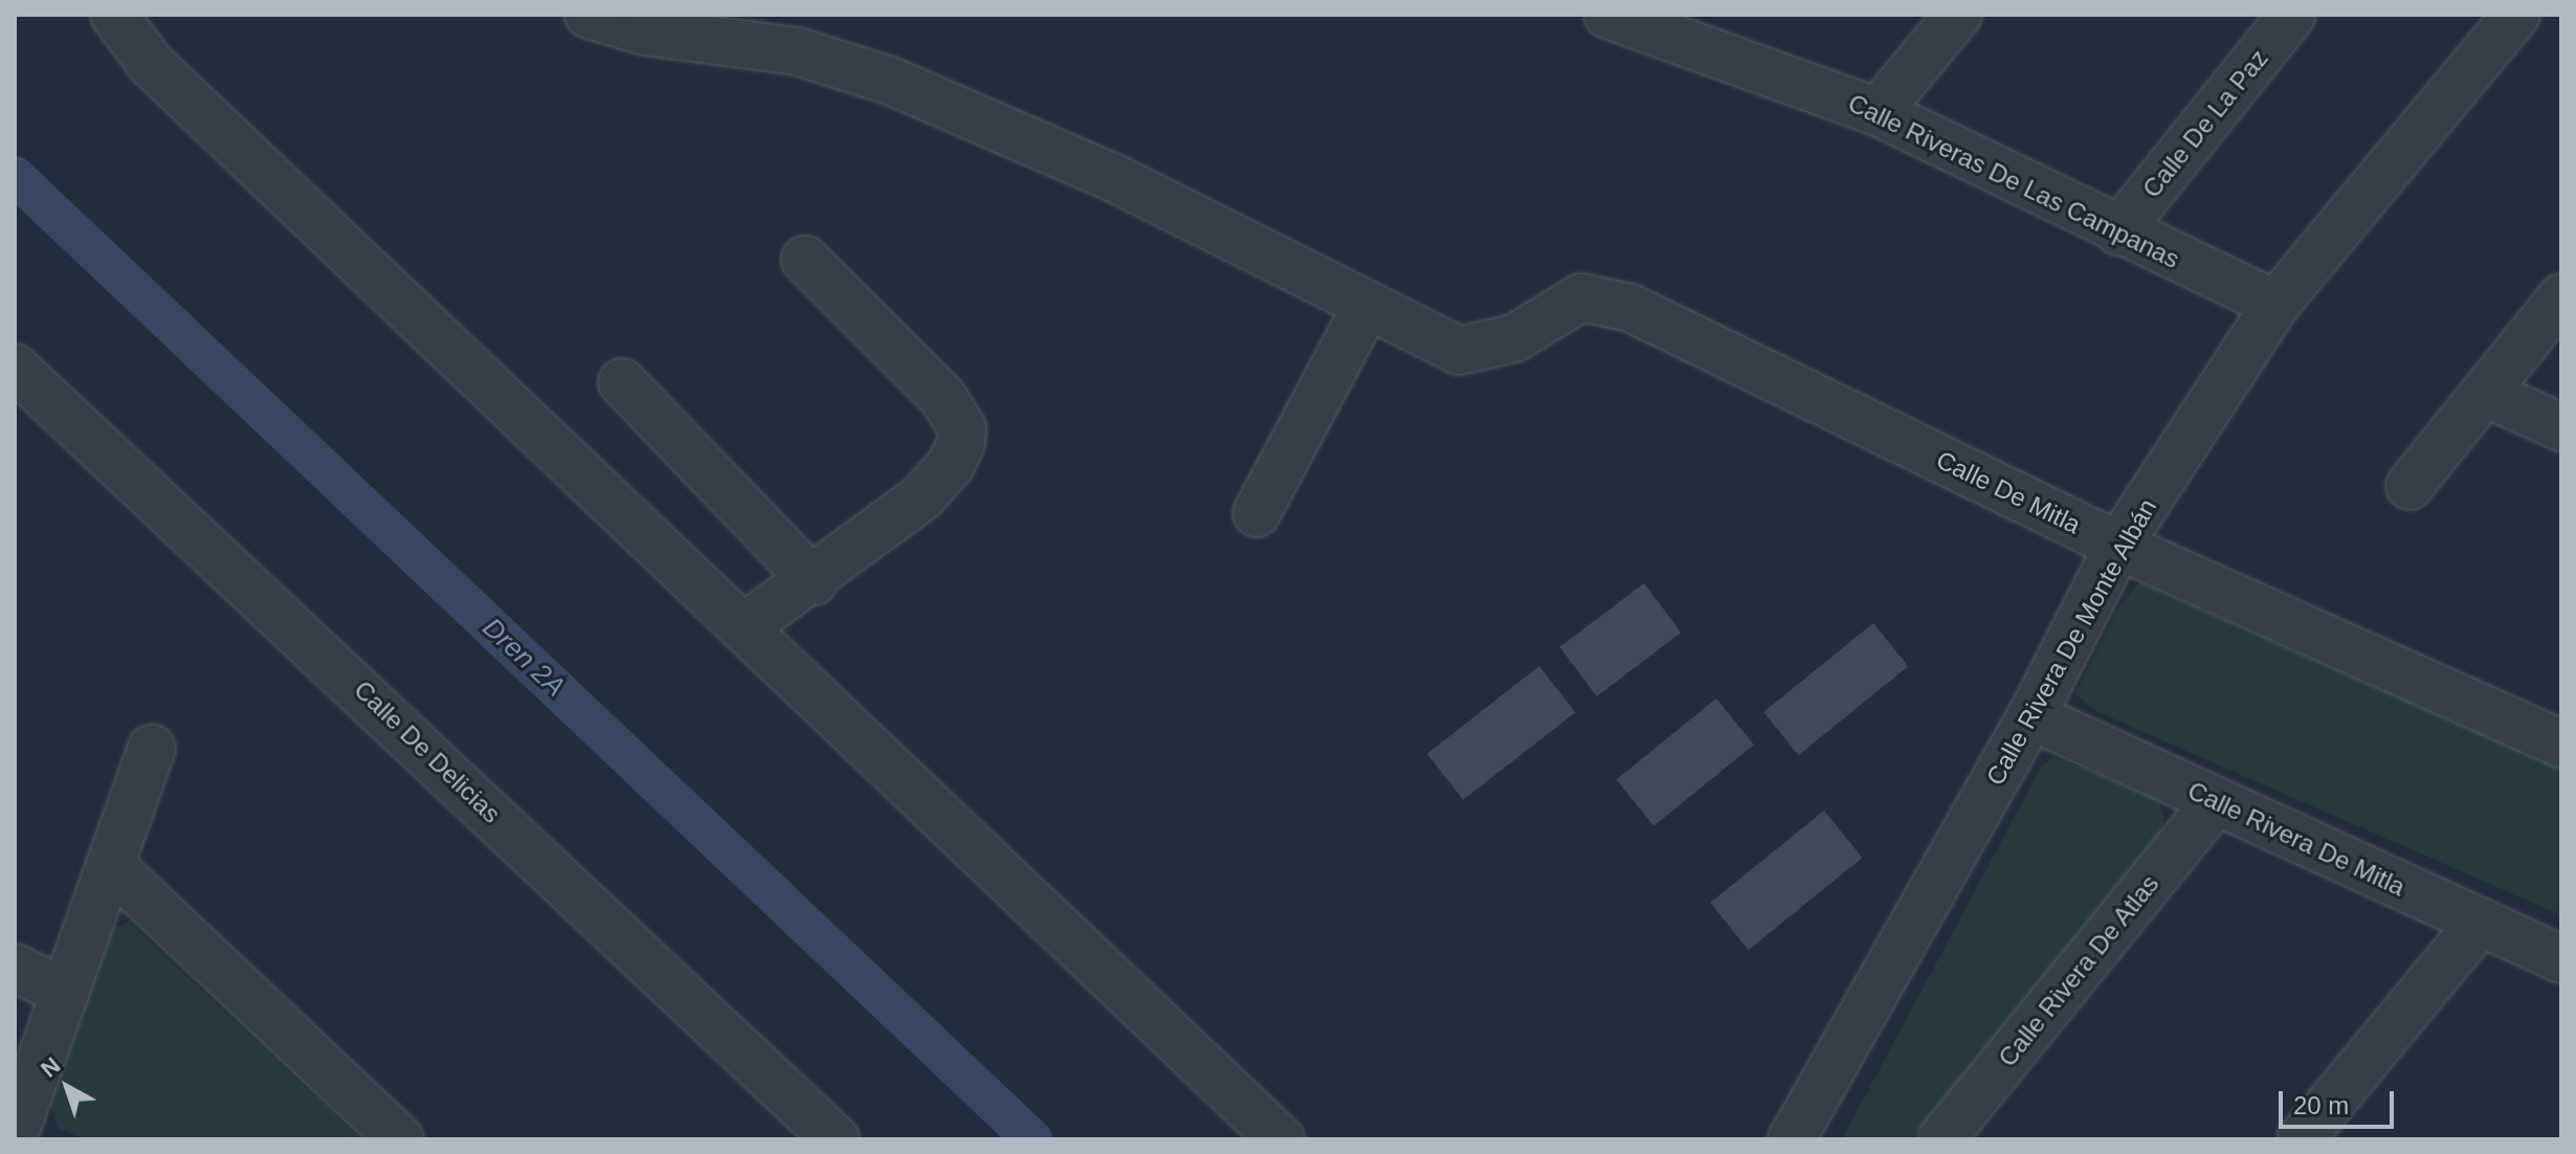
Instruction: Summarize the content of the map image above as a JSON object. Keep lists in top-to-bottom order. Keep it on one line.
{"streets":{"street":["Calle De La Paz","Calle Riveras De Las Campanas","Calle De Mitla","Calle Rivera De Monte Albán","Calle De Delicias","Calle Rivera De Mitla","Calle Rivera De Atlas"]},"crossings":[["Calle De La Paz","Calle Riveras De Las Campanas"],["Calle Riveras De Las Campanas","Calle Rivera De Monte Albán"],["Calle De Mitla","Calle Rivera De Monte Albán"],["Calle Rivera De Monte Albán","Calle Rivera De Mitla"],["Calle Rivera De Mitla","Calle Rivera De Atlas"]],"water":["Dren 2A"],"scale_bar":"20 m","north":"top left"}
